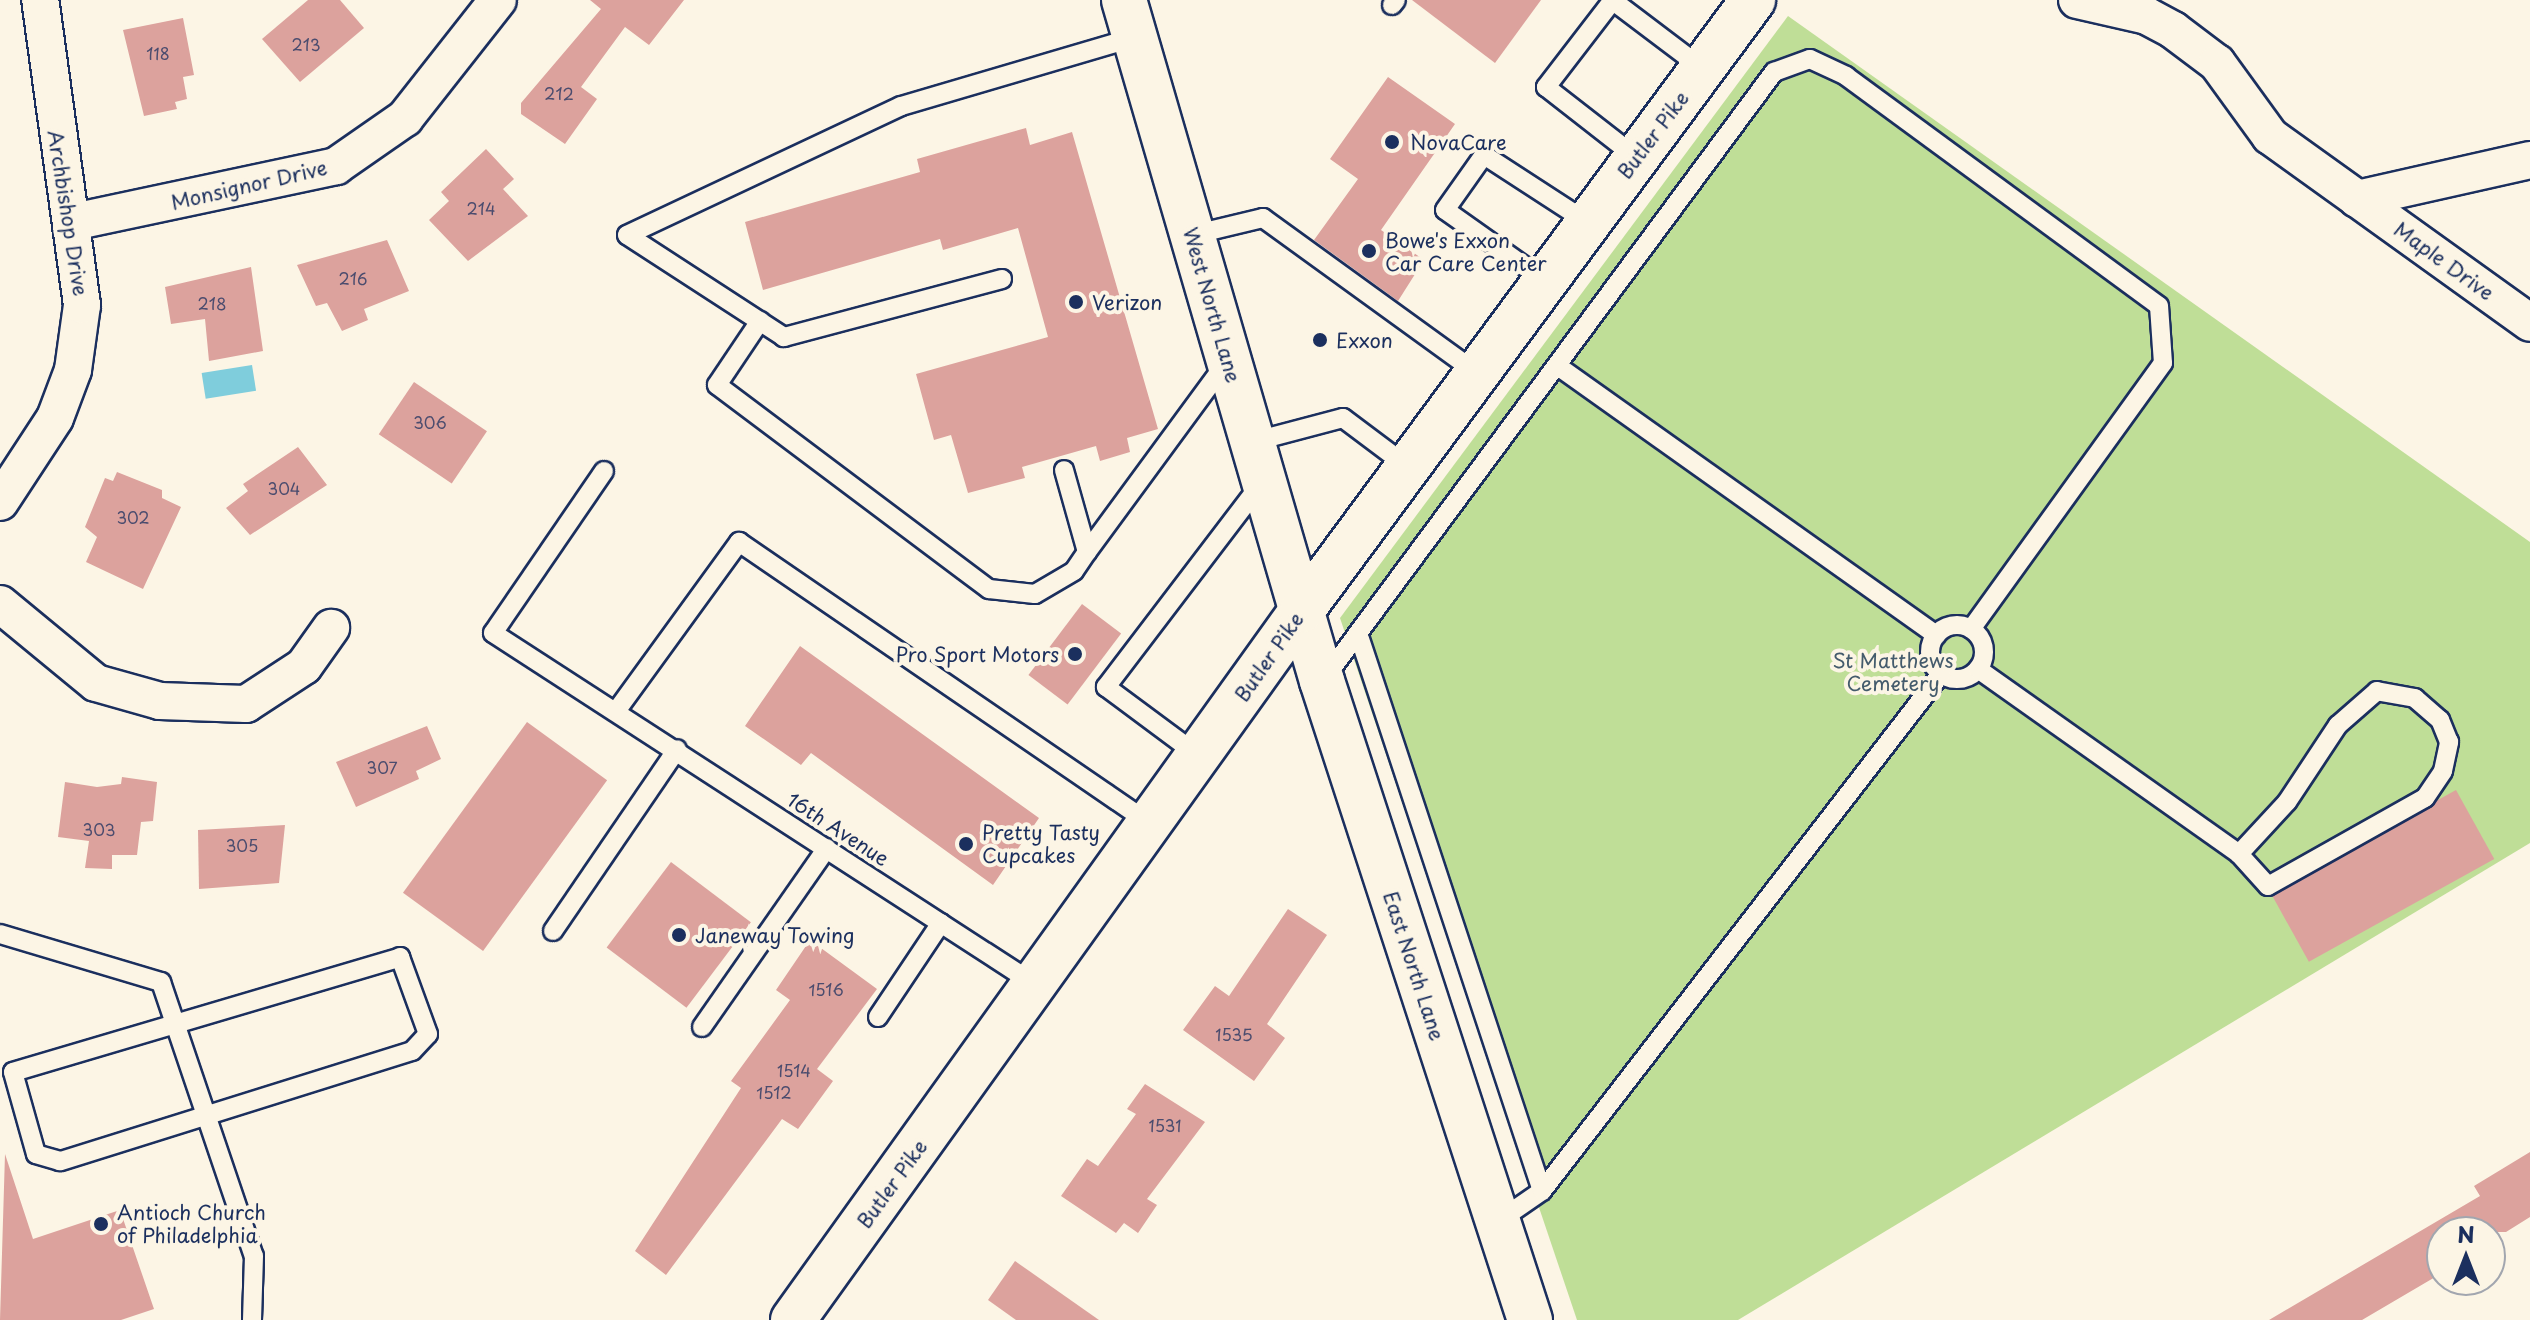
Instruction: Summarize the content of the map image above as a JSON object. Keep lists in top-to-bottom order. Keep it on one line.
{"streets":{"main road":["Butler Pike","West North Lane","East North Lane"],"street":["Monsignor Drive","Archbishop Drive","Maple Drive"],"lane":["16th Avenue"]},"crossings":[["Butler Pike","West North Lane"],["Butler Pike","16th Avenue"],["Butler Pike","East North Lane"],["Monsignor Drive","Archbishop Drive"],["West North Lane","East North Lane"]],"parks":["St Matthews Cemetery"],"places":["NovaCare","Bowe's Exxon Car Care Center","Verizon","Exxon","Pro Sport Motors","Pretty Tasty Cupcakes","Janeway Towing","Antioch Church of Philadelphia"],"house_numbers":["213","118","212","214","216","218","306","304","302","307","303","305","1516","1535","1514","1512","1531"],"north":"top"}
